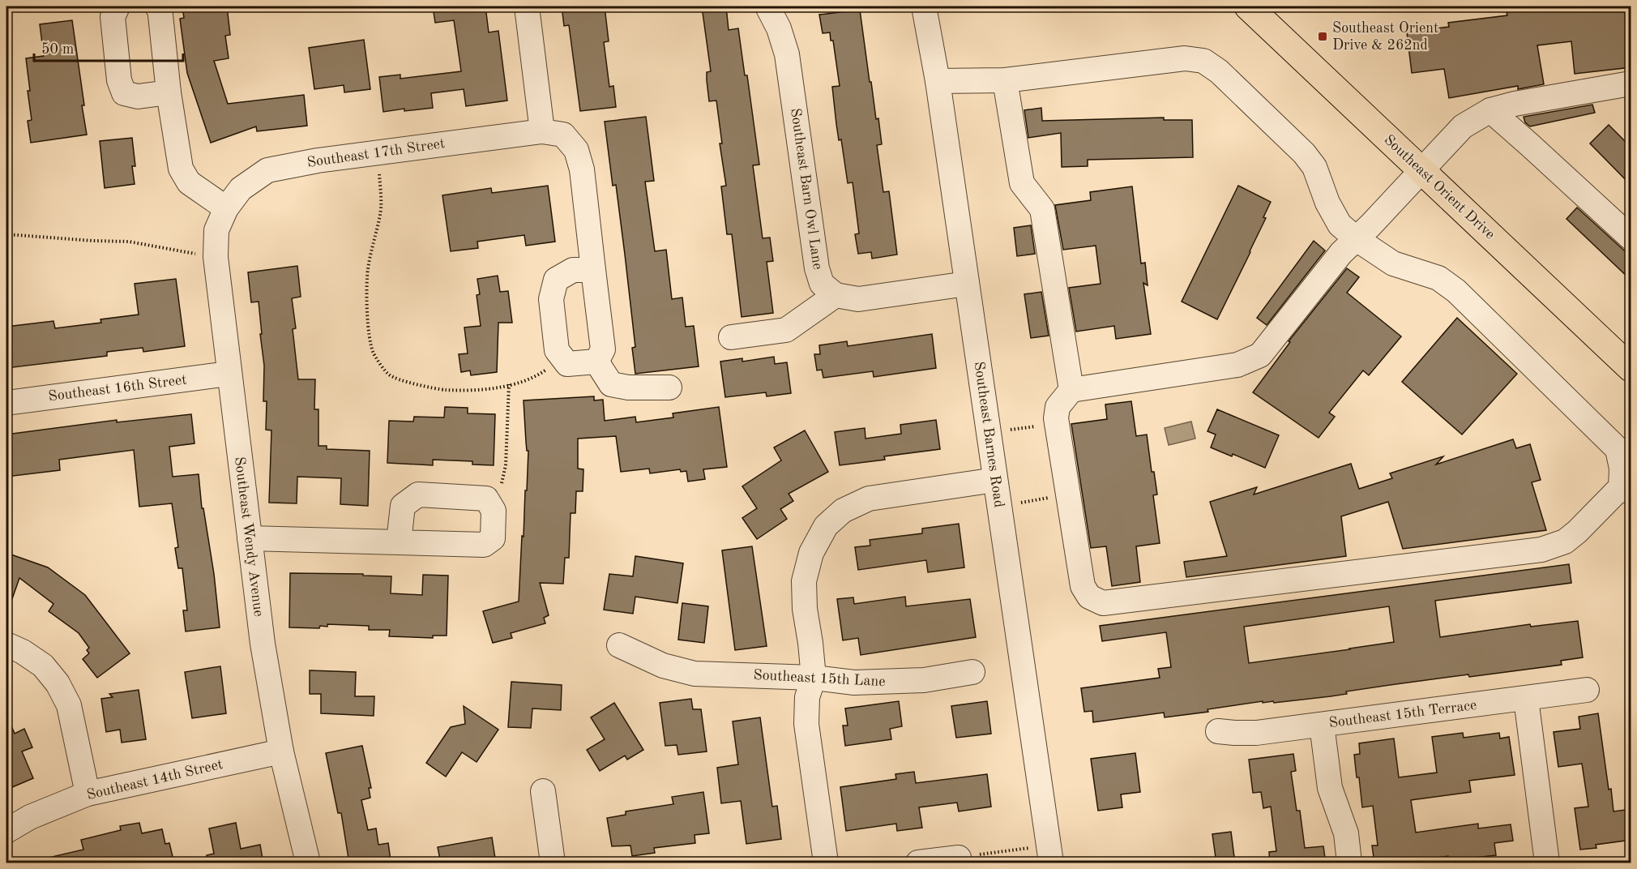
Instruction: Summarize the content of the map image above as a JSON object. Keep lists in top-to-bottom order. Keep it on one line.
{"streets":{"main road":["Southeast Orient Drive"],"street":["Southeast 17th Street","Southeast Barn Owl Lane","Southeast 16th Street","Southeast Barnes Road","Southeast Wendy Avenue","Southeast 15th Lane","Southeast 15th Terrace","Southeast 14th Street"]},"crossings":[["Southeast 17th Street","Southeast Wendy Avenue"],["Southeast 16th Street","Southeast Wendy Avenue"],["Southeast Wendy Avenue","Southeast 14th Street"]],"places":{"transit":["Southeast Orient Drive & 262nd"]},"scale_bar":"50 m"}
